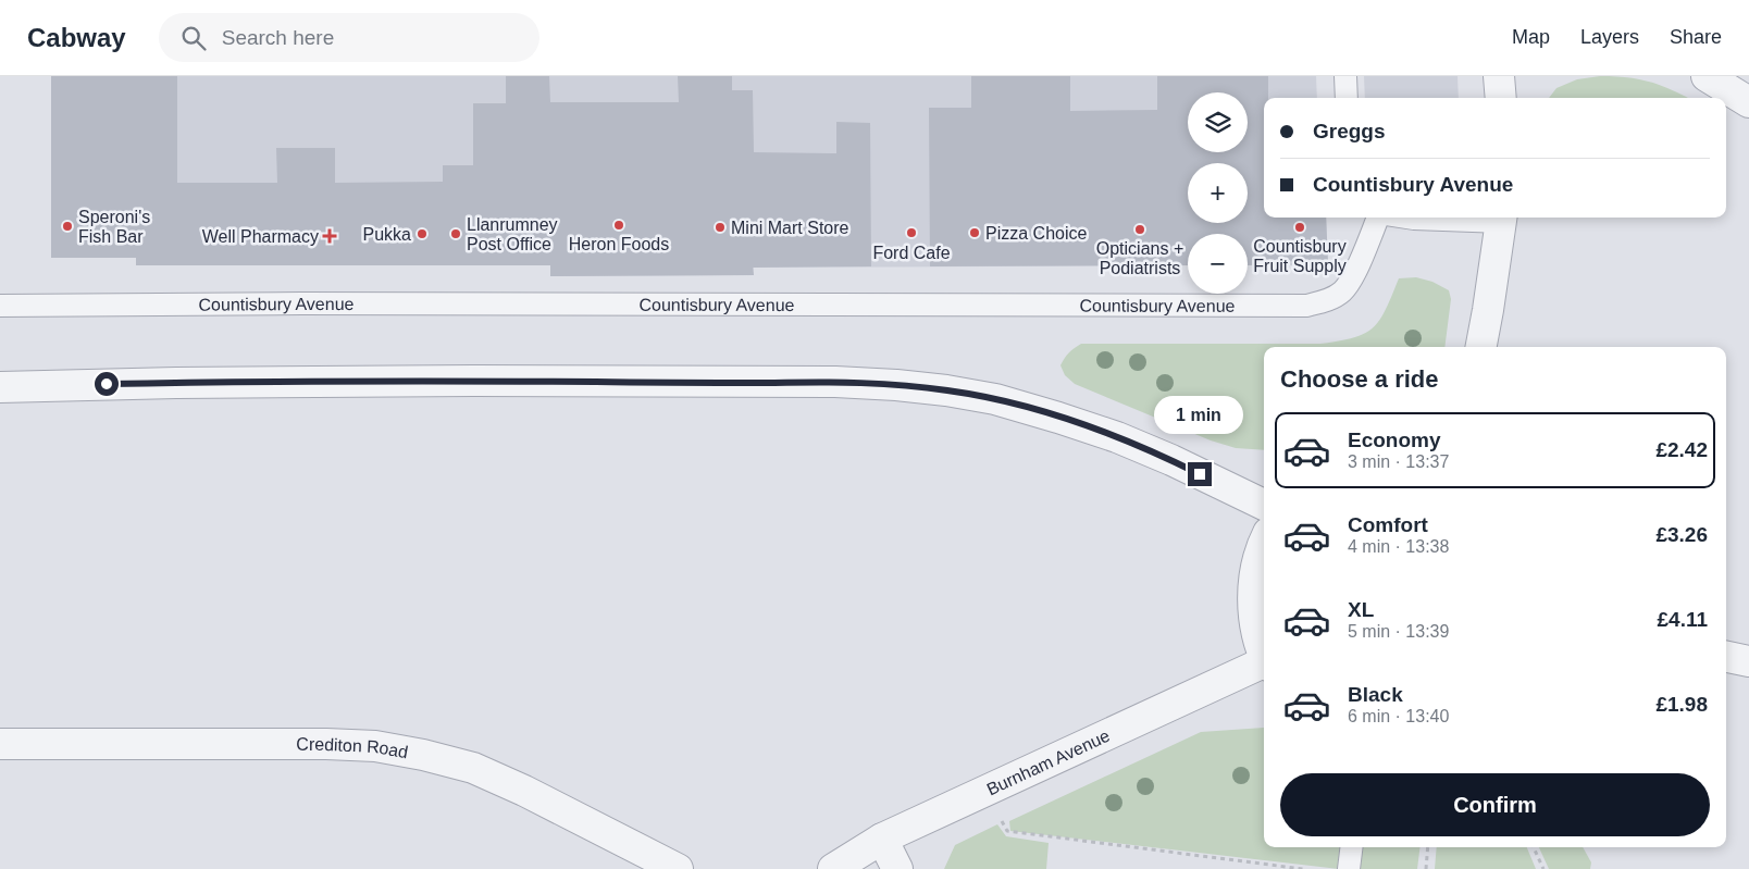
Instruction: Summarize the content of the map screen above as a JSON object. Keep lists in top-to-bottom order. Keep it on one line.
{"streets":{"street":["Crediton Road","Burnham Avenue"],"lane":["Countisbury Avenue"]},"places":{"other":["Heron Foods","Speroni's Fish Bar","Mini Mart Store","Countisbury Fruit Supply","Opticians + Podiatrists","Ford Cafe","Pizza Choice","Pukka","Llanrumney Post Office"],"health":["Well Pharmacy"]},"page":{"header":"Cabway","search":"Search here","nav":["Map","Layers","Share"],"map_buttons":["+","−"],"banner":["Greggs","Countisbury Avenue"],"heading":"Choose a ride","bubble":"1 min","list":[{"name":"Economy","note":"3 min · 13:37","value":"£2.42"},{"name":"Comfort","note":"4 min · 13:38","value":"£3.26"},{"name":"XL","note":"5 min · 13:39","value":"£4.11"},{"name":"Black","note":"6 min · 13:40","value":"£1.98"}],"buttons":"Confirm"}}
